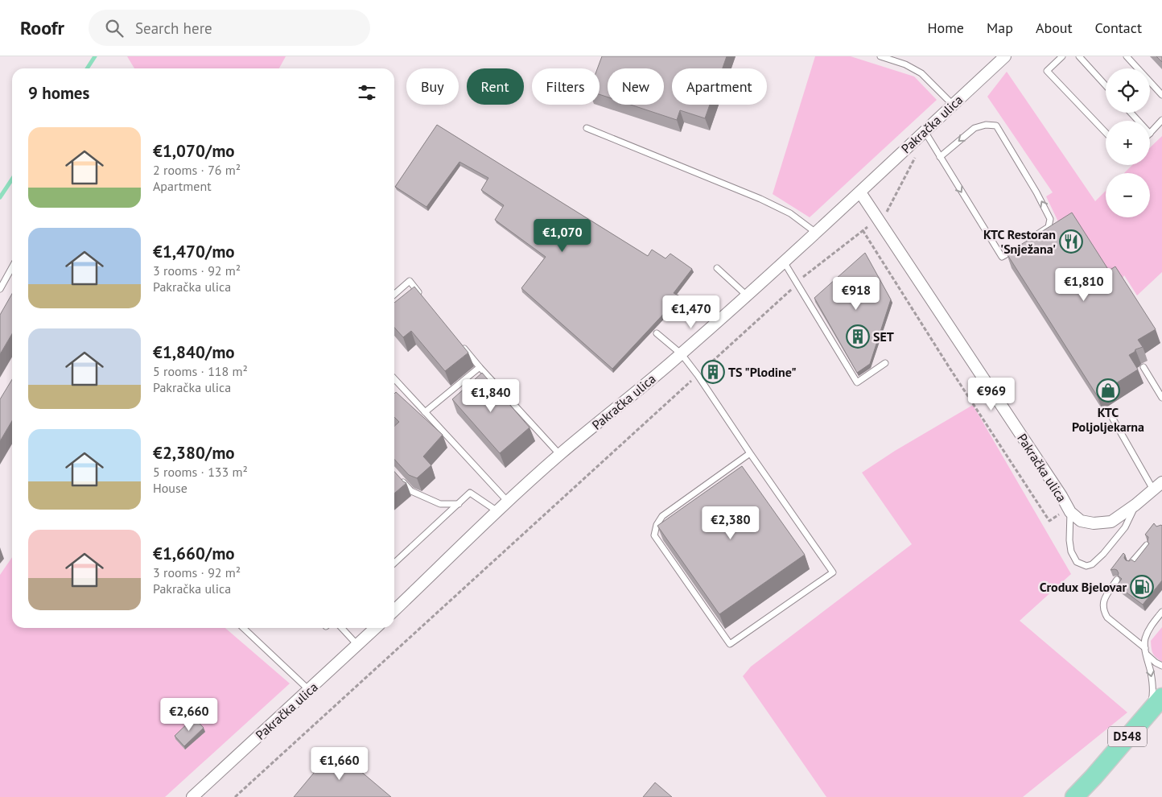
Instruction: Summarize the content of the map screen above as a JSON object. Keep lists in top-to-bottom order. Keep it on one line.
{"streets":{"main road":["D548"],"street":["Pakračka ulica"]},"places":{"restaurant":["KTC Restoran 'Snježana'"],"building":["SET","TS \"Plodine\""],"shop":["KTC Poljoljekarna"],"fuel station":["Crodux Bjelovar"]},"page":{"header":"Roofr","search":"Search here","nav":["Home","Map","About","Contact"],"map_buttons":["+","−"],"chip":["Buy","Rent","Filters","New","Apartment"],"heading":"9 homes","list":[{"name":"€1,070/mo","note":"2 rooms · 76 m² · Apartment"},{"name":"€1,470/mo","note":"3 rooms · 92 m² · Pakračka ulica"},{"name":"€1,840/mo","note":"5 rooms · 118 m² · Pakračka ulica"},{"name":"€2,380/mo","note":"5 rooms · 133 m² · House"},{"name":"€1,660/mo","note":"3 rooms · 92 m² · Pakračka ulica"}],"price":["€1,070","€1,810","€918","€1,470","€969","€1,840","€2,380","€2,660","€1,660"]}}
